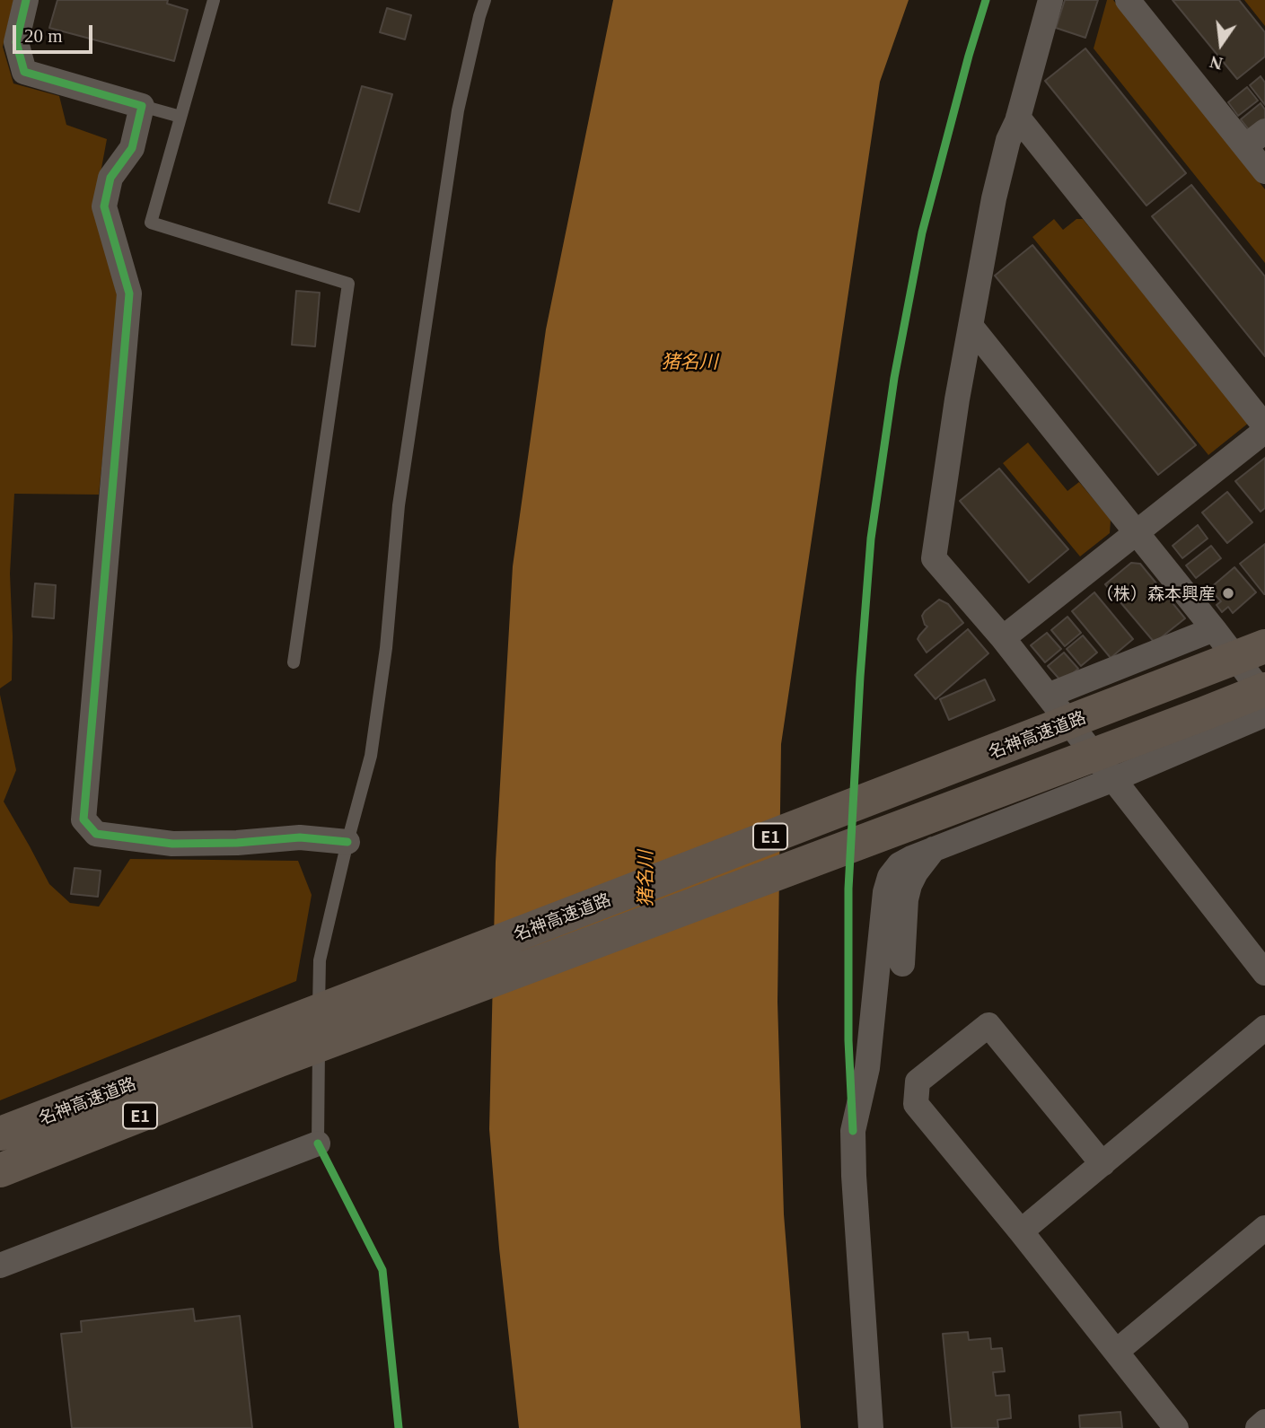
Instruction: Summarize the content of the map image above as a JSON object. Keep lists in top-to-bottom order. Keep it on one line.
{"streets":{"highway":["名神高速道路","E1"]},"water":["猪名川"],"places":["（株）森本興産"],"scale_bar":"20 m","north":"bottom"}
